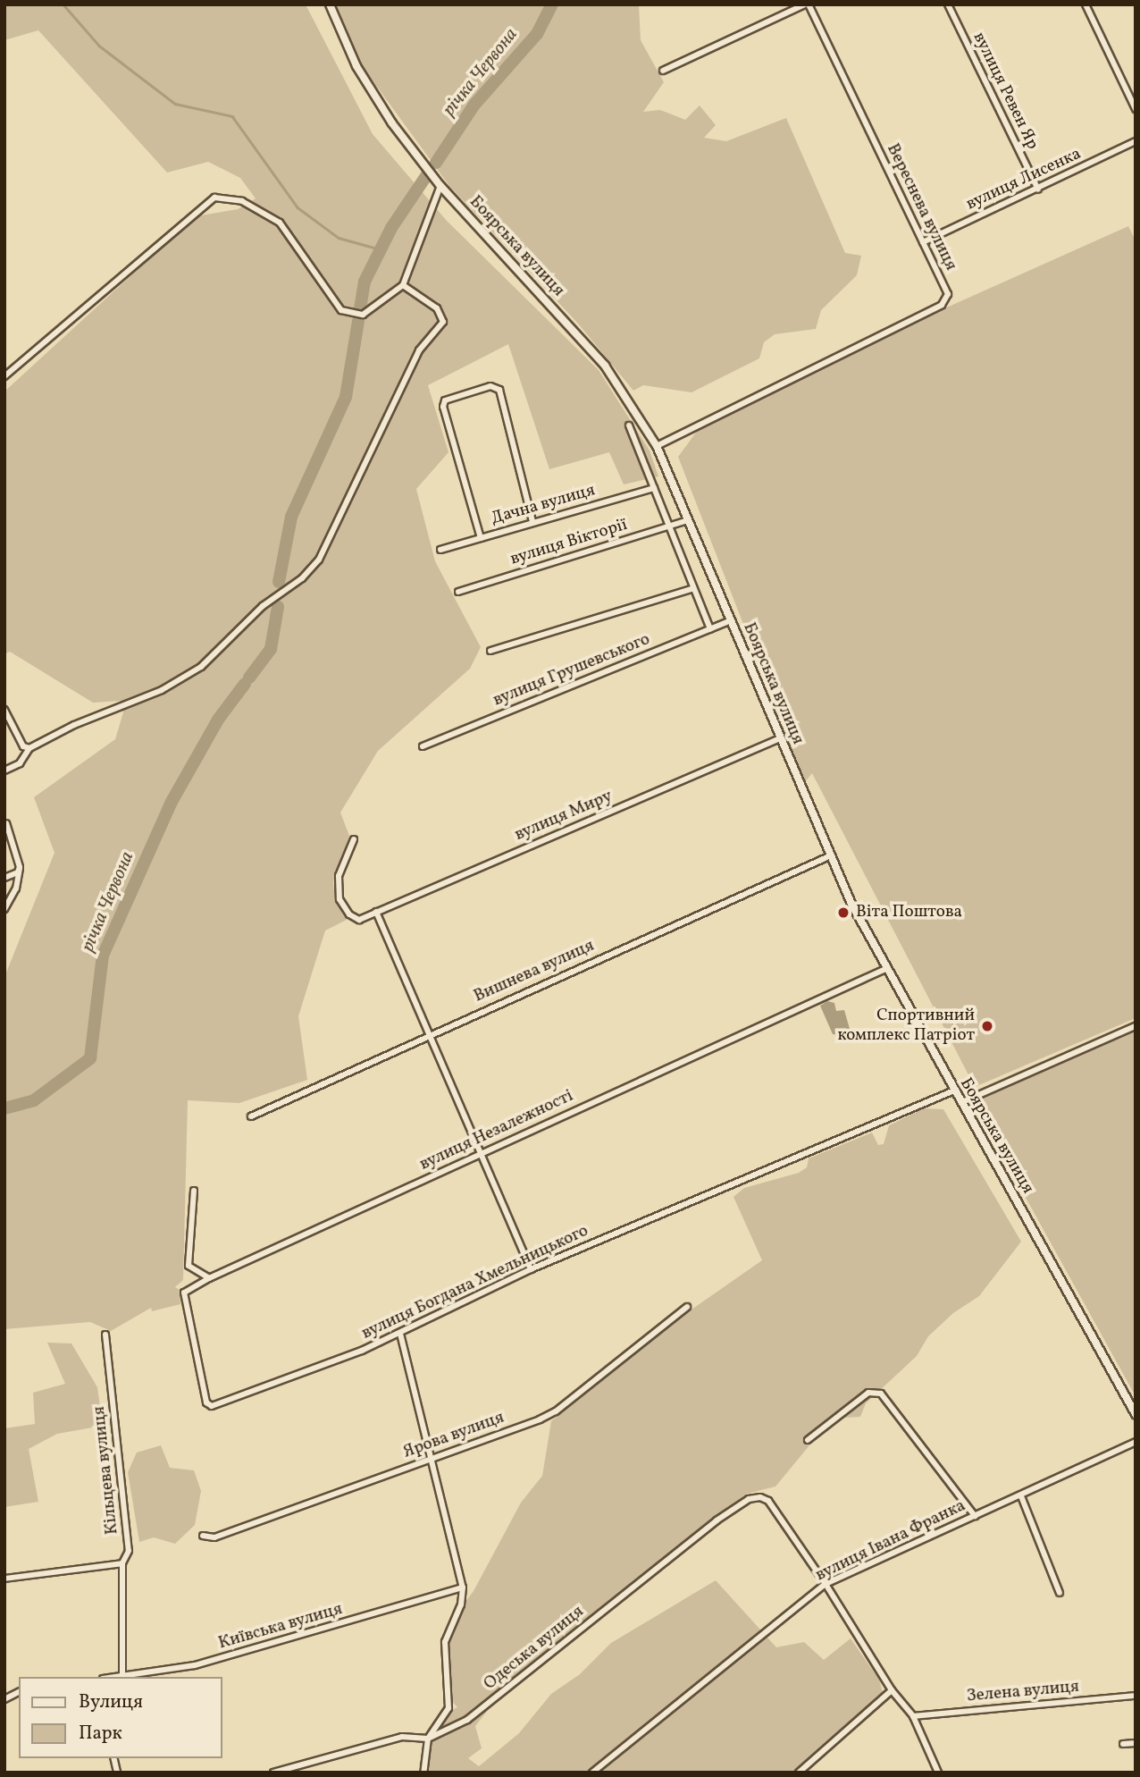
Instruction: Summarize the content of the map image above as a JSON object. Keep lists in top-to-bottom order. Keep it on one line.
{"streets":{"street":["вулиця Ревен Яр","вулиця Лисенка","Вереснева вулиця","Боярська вулиця","Дачна вулиця","вулиця Вікторії","вулиця Грушевського","вулиця Миру","Вишнева вулиця","вулиця Незалежності","вулиця Богдана Хмельницького","Ярова вулиця","Кільцева вулиця","вулиця Івана Франка","Київська вулиця","Одеська вулиця","Зелена вулиця"]},"crossings":[["вулиця Ревен Яр","вулиця Лисенка"],["вулиця Лисенка","Вереснева вулиця"],["Вереснева вулиця","Боярська вулиця"],["Боярська вулиця","вулиця Вікторії"],["Боярська вулиця","вулиця Грушевського"],["Боярська вулиця","вулиця Миру"],["Боярська вулиця","Вишнева вулиця"],["Боярська вулиця","вулиця Незалежності"],["Боярська вулиця","вулиця Богдана Хмельницького"],["вулиця Незалежності","вулиця Богдана Хмельницького"],["Кільцева вулиця","Київська вулиця"],["вулиця Івана Франка","Одеська вулиця"]],"water":["річка Червона"],"places":["Віта Поштова","Спортивний комплекс Патріот"],"legend":["Вулиця","Парк"]}
